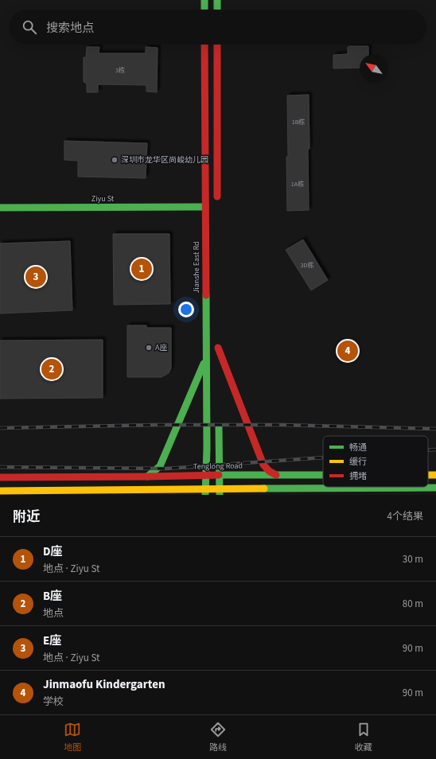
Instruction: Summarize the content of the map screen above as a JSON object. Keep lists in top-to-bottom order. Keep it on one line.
{"streets":{"main road":["Ziyu St","Jianshe East Rd","Tenglong Road"]},"crossings":[["Ziyu St","Jianshe East Rd"],["Jianshe East Rd","Tenglong Road"]],"places":["深圳市龙华区尚峻幼儿园","A座"],"house_numbers":["3栋","1B栋","1A栋","3D栋"],"legend":["畅通","缓行","拥堵"],"north":"top left","page":{"search":"搜索地点","pins":["1","3","4","2"],"heading":["附近","4个结果"],"list":[{"mark":"1","name":"D座","note":"地点 · Ziyu St","value":"30 m"},{"mark":"2","name":"B座","note":"地点","value":"80 m"},{"mark":"3","name":"E座","note":"地点 · Ziyu St","value":"90 m"},{"mark":"4","name":"Jinmaofu Kindergarten","note":"学校","value":"90 m"}],"nav":["地图","路线","收藏"]}}
